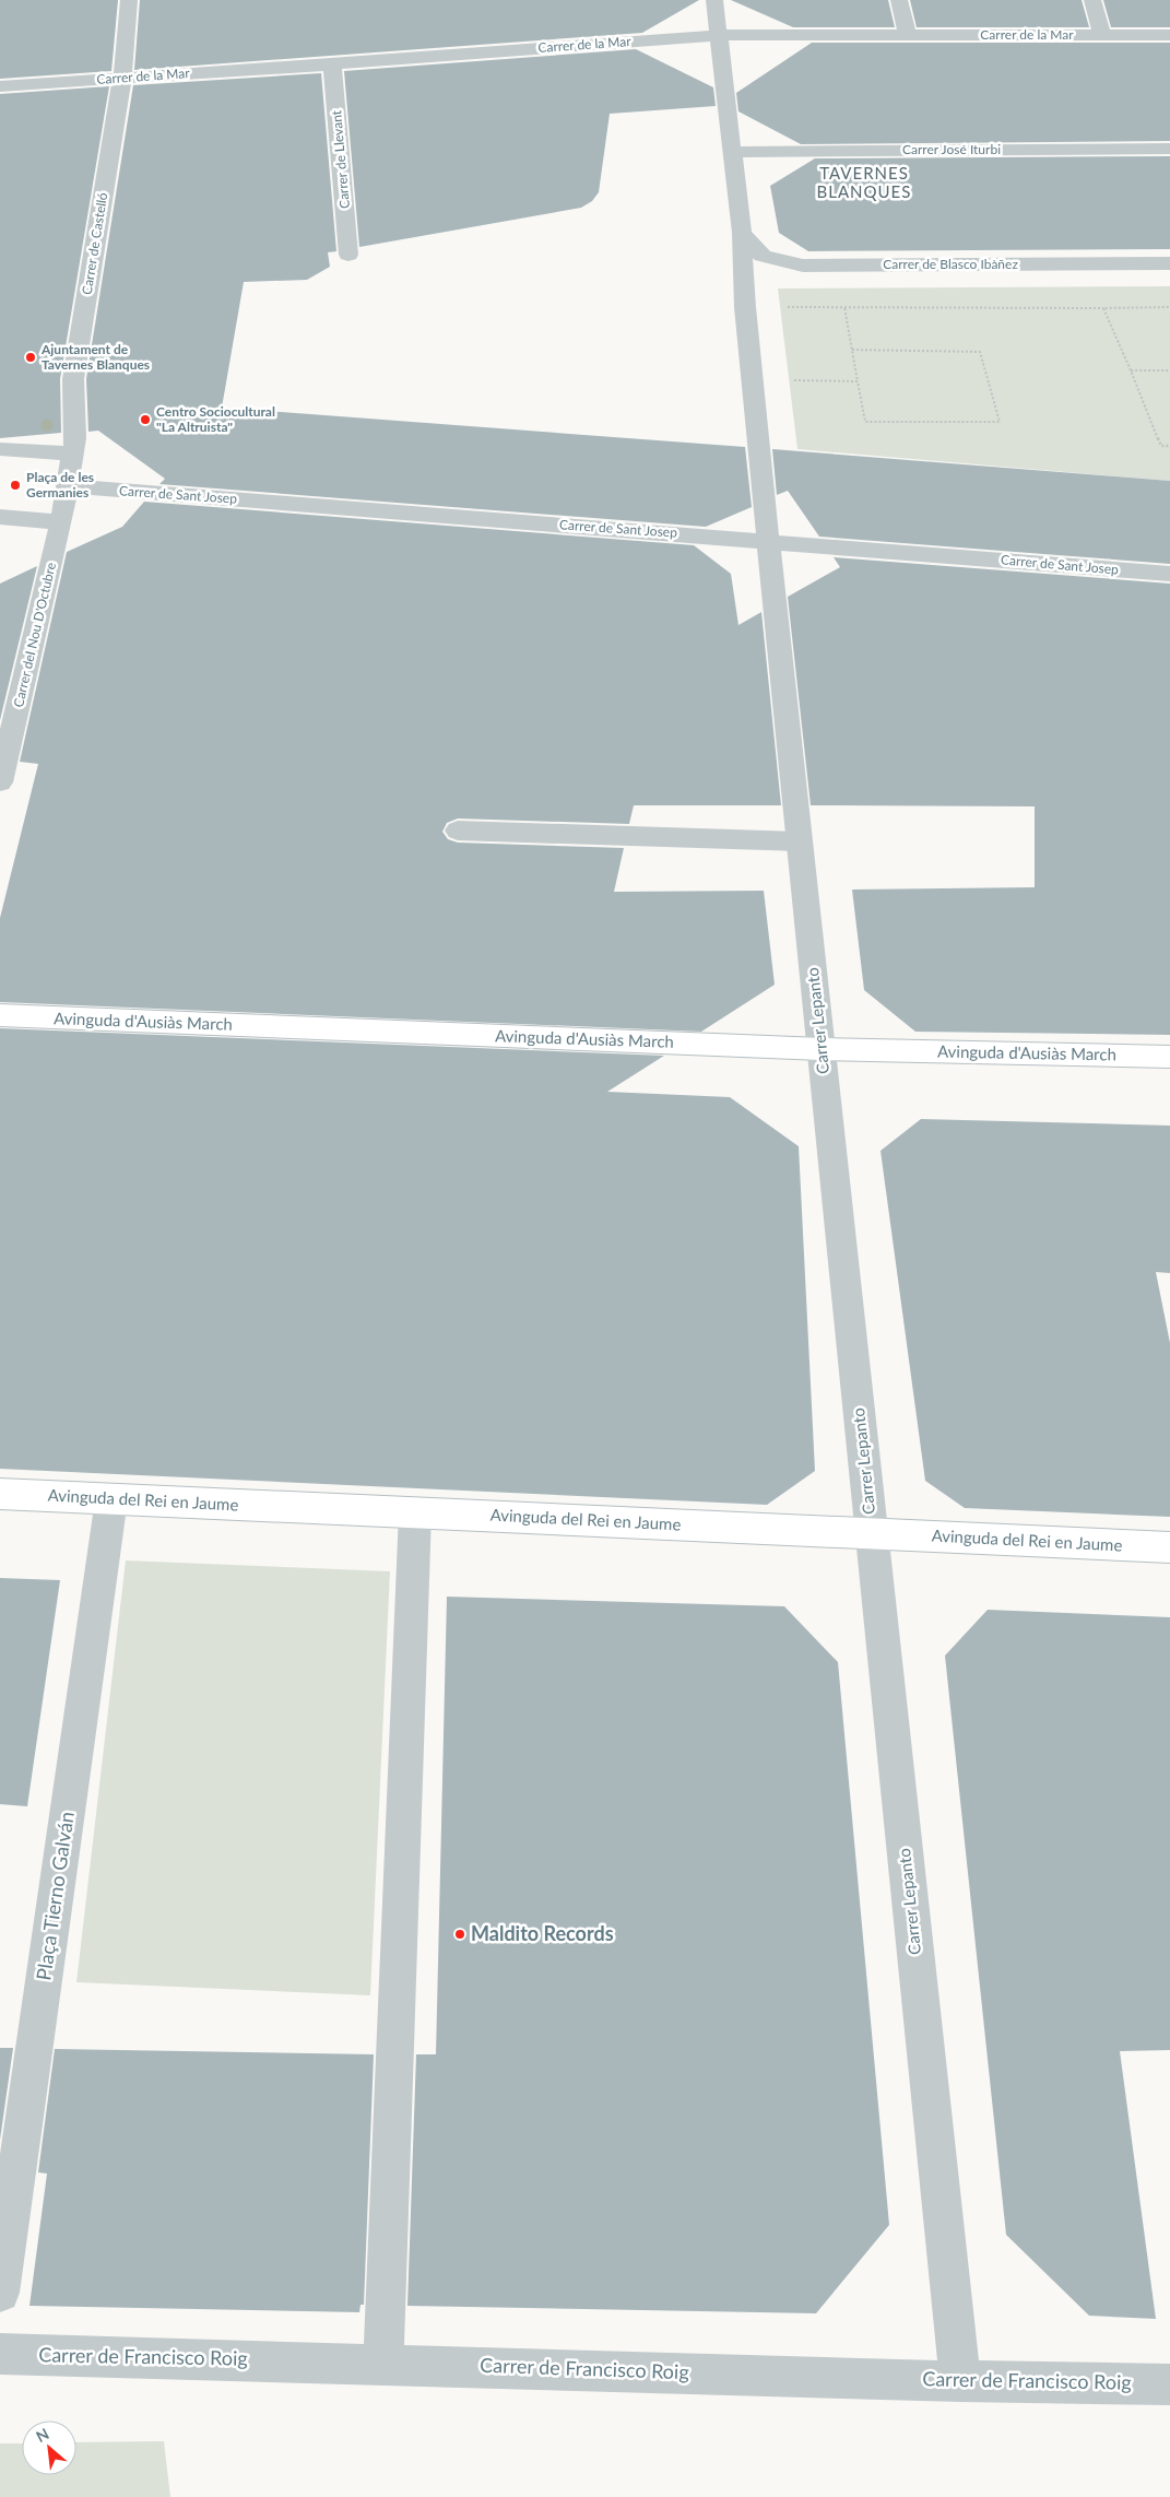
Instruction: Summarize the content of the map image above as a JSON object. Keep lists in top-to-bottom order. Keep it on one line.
{"streets":{"street":["Carrer de la Mar","Carrer José Iturbi","Carrer de Llevant","Carrer de Castelló","Carrer de Blasco Ibàñez","Carrer de Sant Josep","Carrer del Nou D'Octubre","Carrer Lepanto","Avinguda d'Ausiàs March","Avinguda del Rei en Jaume","Plaça Tierno Galván","Carrer de Francisco Roig"]},"crossings":[["Carrer de la Mar","Carrer de Llevant"],["Carrer de la Mar","Carrer de Castelló"],["Carrer de la Mar","Carrer Lepanto"],["Carrer José Iturbi","Carrer Lepanto"],["Carrer de Castelló","Carrer de Sant Josep"],["Carrer de Castelló","Carrer del Nou D'Octubre"],["Carrer de Blasco Ibàñez","Carrer Lepanto"],["Carrer de Sant Josep","Carrer del Nou D'Octubre"],["Carrer de Sant Josep","Carrer Lepanto"],["Carrer Lepanto","Avinguda d'Ausiàs March"],["Carrer Lepanto","Avinguda del Rei en Jaume"],["Carrer Lepanto","Carrer de Francisco Roig"],["Avinguda del Rei en Jaume","Plaça Tierno Galván"]],"districts":["TAVERNES BLANQUES"],"places":["Ajuntament de Tavernes Blanques","Centro Sociocultural \"La Altruista\"","Plaça de les Germanies","Maldito Records"],"north":"top left"}
